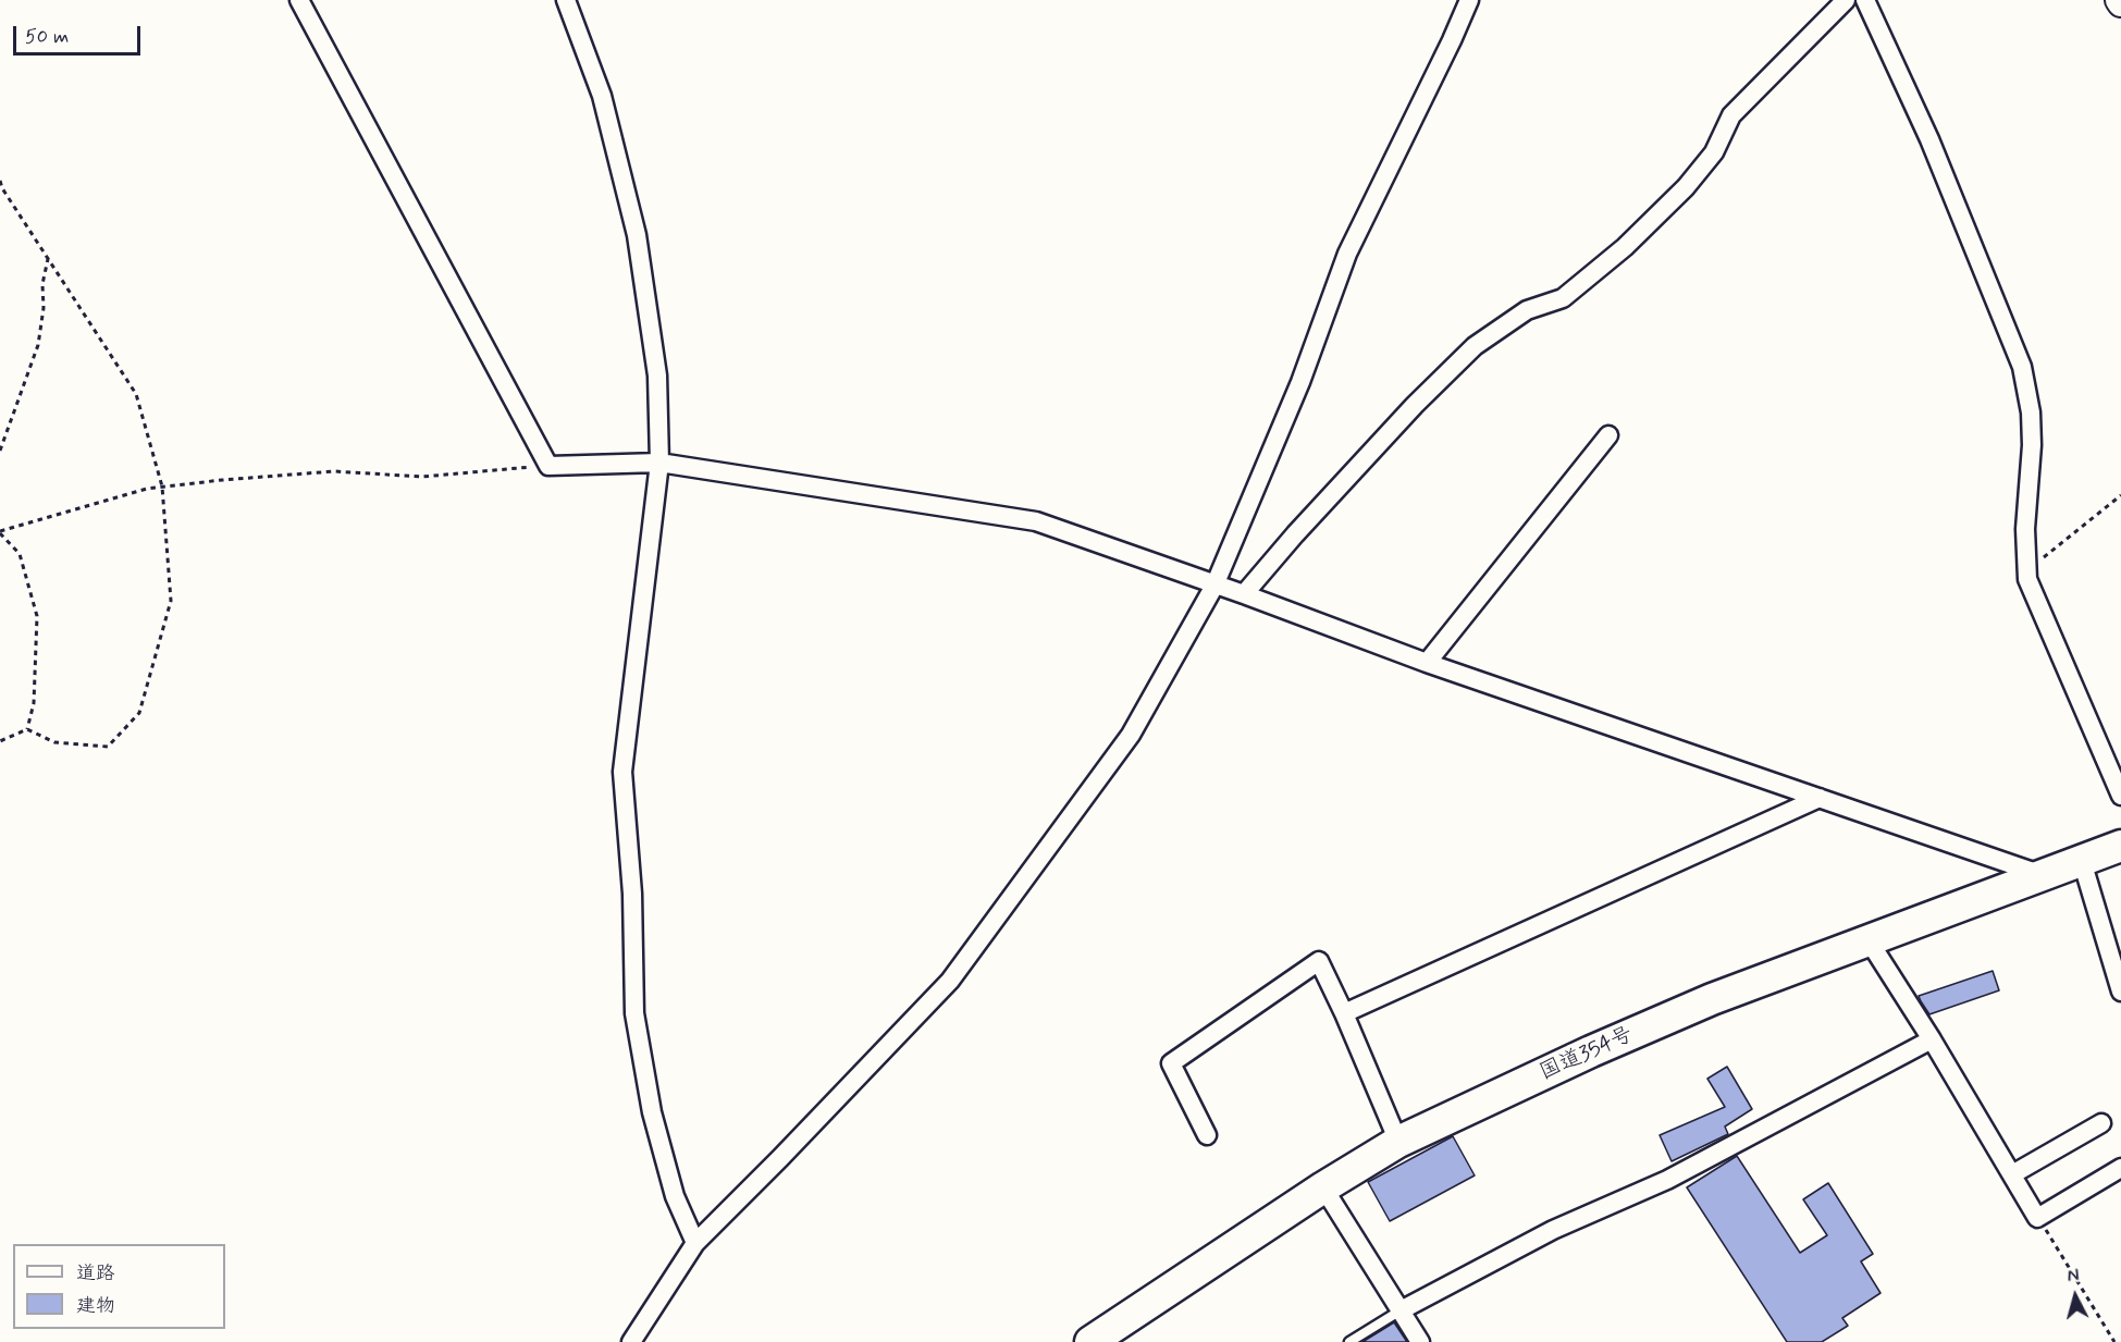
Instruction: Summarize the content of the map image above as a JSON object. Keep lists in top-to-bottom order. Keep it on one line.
{"streets":{"highway":["国道354号"]},"legend":["道路","建物"],"scale_bar":"50 m","north":"top"}
